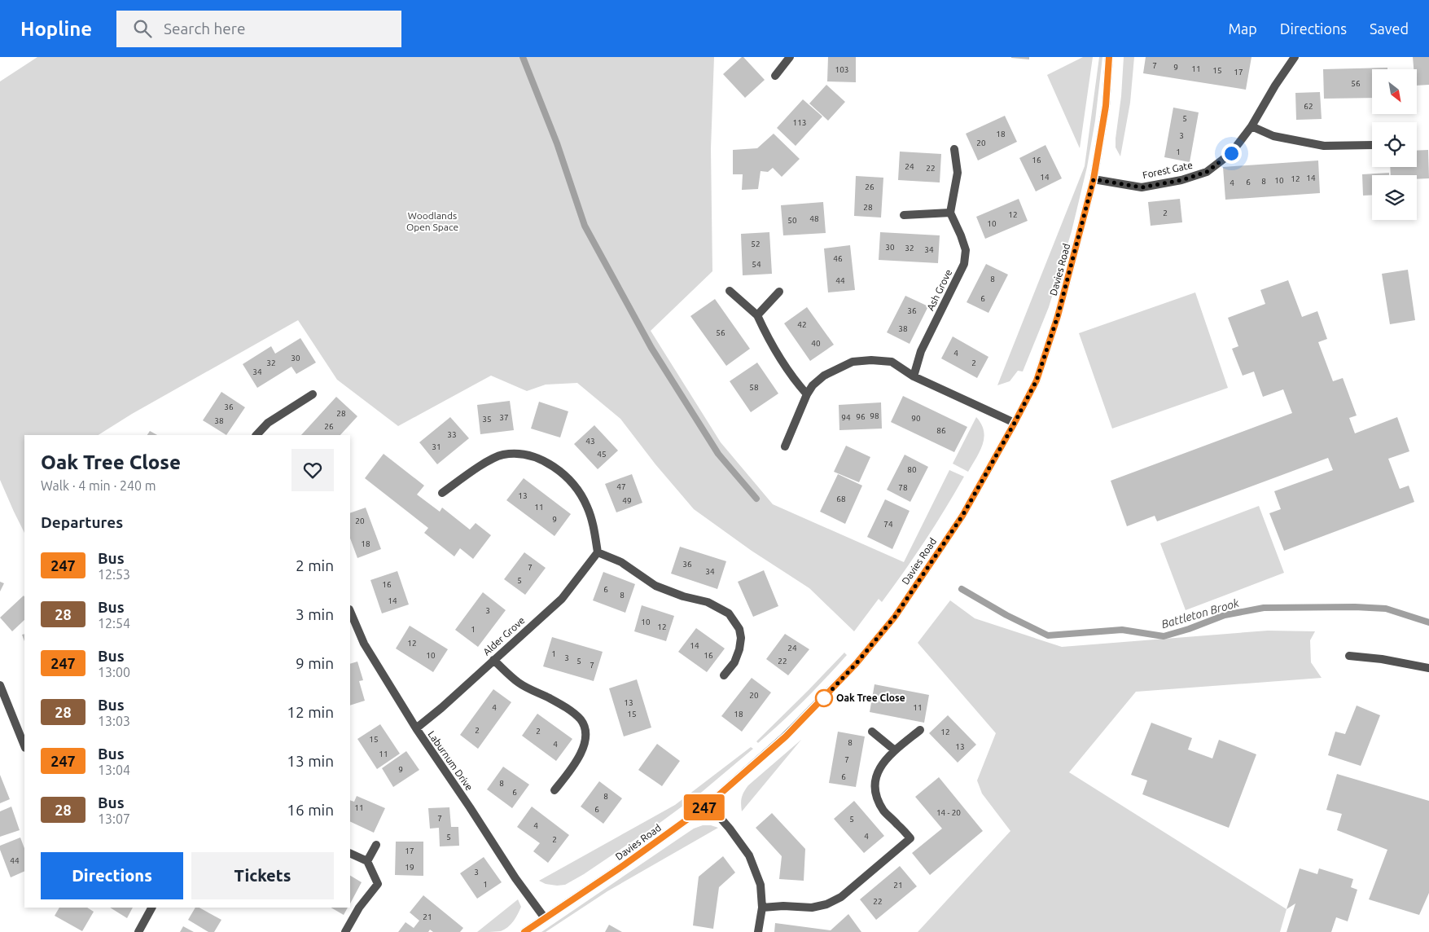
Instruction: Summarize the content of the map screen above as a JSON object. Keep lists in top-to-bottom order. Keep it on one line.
{"streets":{"street":["Forest Gate","Davies Road","Ash Grove","Alder Grove","Laburnum Drive"]},"crossings":[["Forest Gate","Davies Road"],["Davies Road","Laburnum Drive"],["Alder Grove","Laburnum Drive"]],"water":["Battleton Brook"],"parks":["Woodlands Open Space"],"places":["Oak Tree Close"],"lines":["bus line 247"],"house_numbers":["7","9","11","103","15","17","56","62","5","113","18","3","20","1","16","24","22","14","14","12","10","8","6","4","26","28","2","12","48","50","10","52","30","32","34","46","54","8","44","6","36","42","38","56","40","4","30","32","2","34","58","36","28","98","96","37","94","90","35","38","26","86","33","43","31","45","80","47","78","13","68","49","11","9","20","74","18","36","7","34","5","16","6","8","14","3","10","12","1","12","14","24","1","10","16","3","5","22","7","20","13","4","11","15","18","2","2","12","15","8","4","13","11","7","9","6","8","6","8","11","6","14 - 20","7","5","4","4","5","2","17","44","19","3","1","21","22","21"],"north":"bottom right","page":{"header":"Hopline","search":"Search here","nav":["Map","Directions","Saved"],"on_map":"247","heading":[["Oak Tree Close","Walk · 4 min · 240 m"],"Departures"],"list":[{"mark":"247","name":"Bus","note":"12:53","value":"2 min"},{"mark":"28","name":"Bus","note":"12:54","value":"3 min"},{"mark":"247","name":"Bus","note":"13:00","value":"9 min"},{"mark":"28","name":"Bus","note":"13:03","value":"12 min"},{"mark":"247","name":"Bus","note":"13:04","value":"13 min"},{"mark":"28","name":"Bus","note":"13:07","value":"16 min"}],"buttons":["Directions","Tickets"]}}
